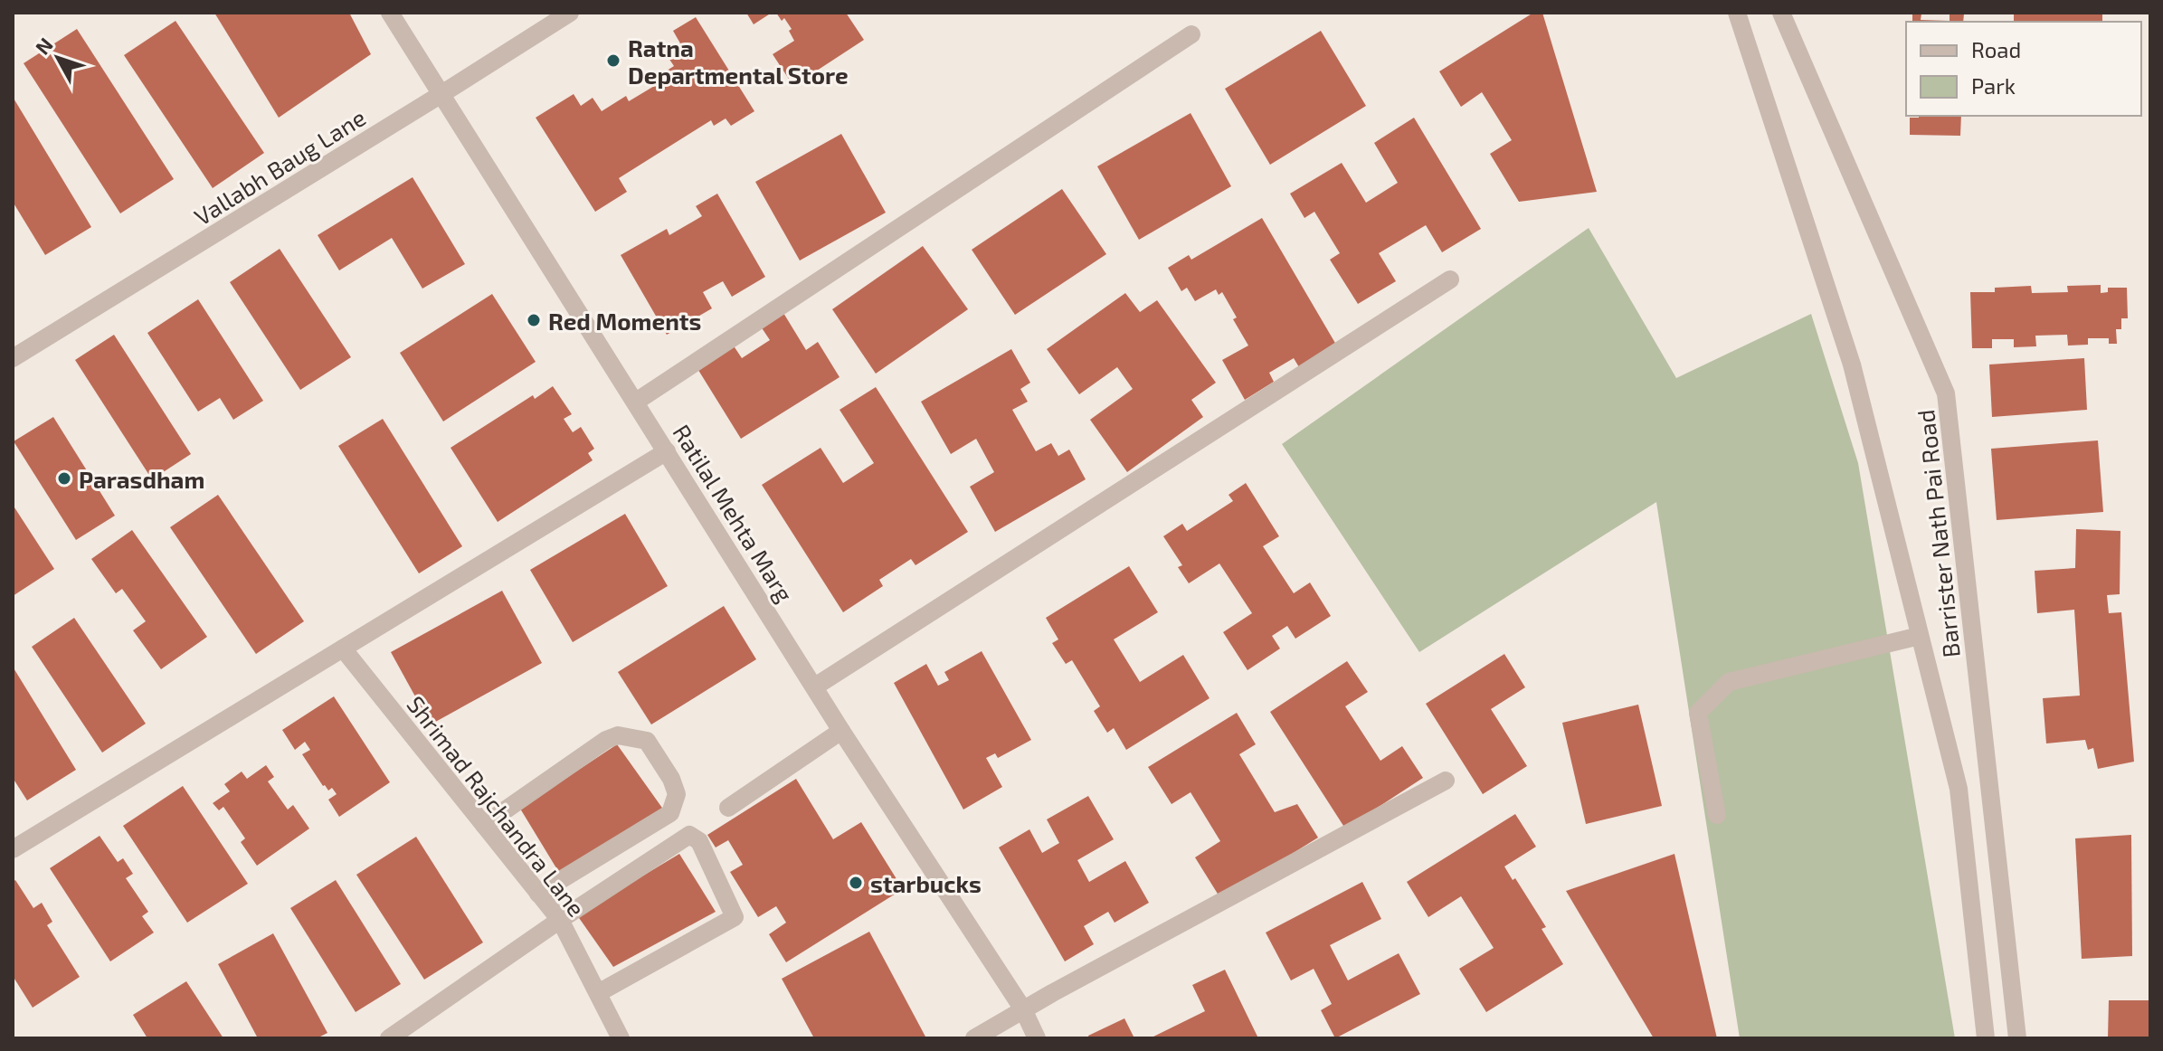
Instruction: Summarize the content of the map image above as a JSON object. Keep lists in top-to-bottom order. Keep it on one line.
{"streets":{"street":["Vallabh Baug Lane","Ratilal Mehta Marg","Barrister Nath Pai Road","Shrimad Rajchandra Lane"]},"crossings":[["Vallabh Baug Lane","Ratilal Mehta Marg"]],"places":["Ratna Departmental Store","Red Moments","Parasdham","starbucks"],"legend":["Road","Park"],"north":"top left"}
